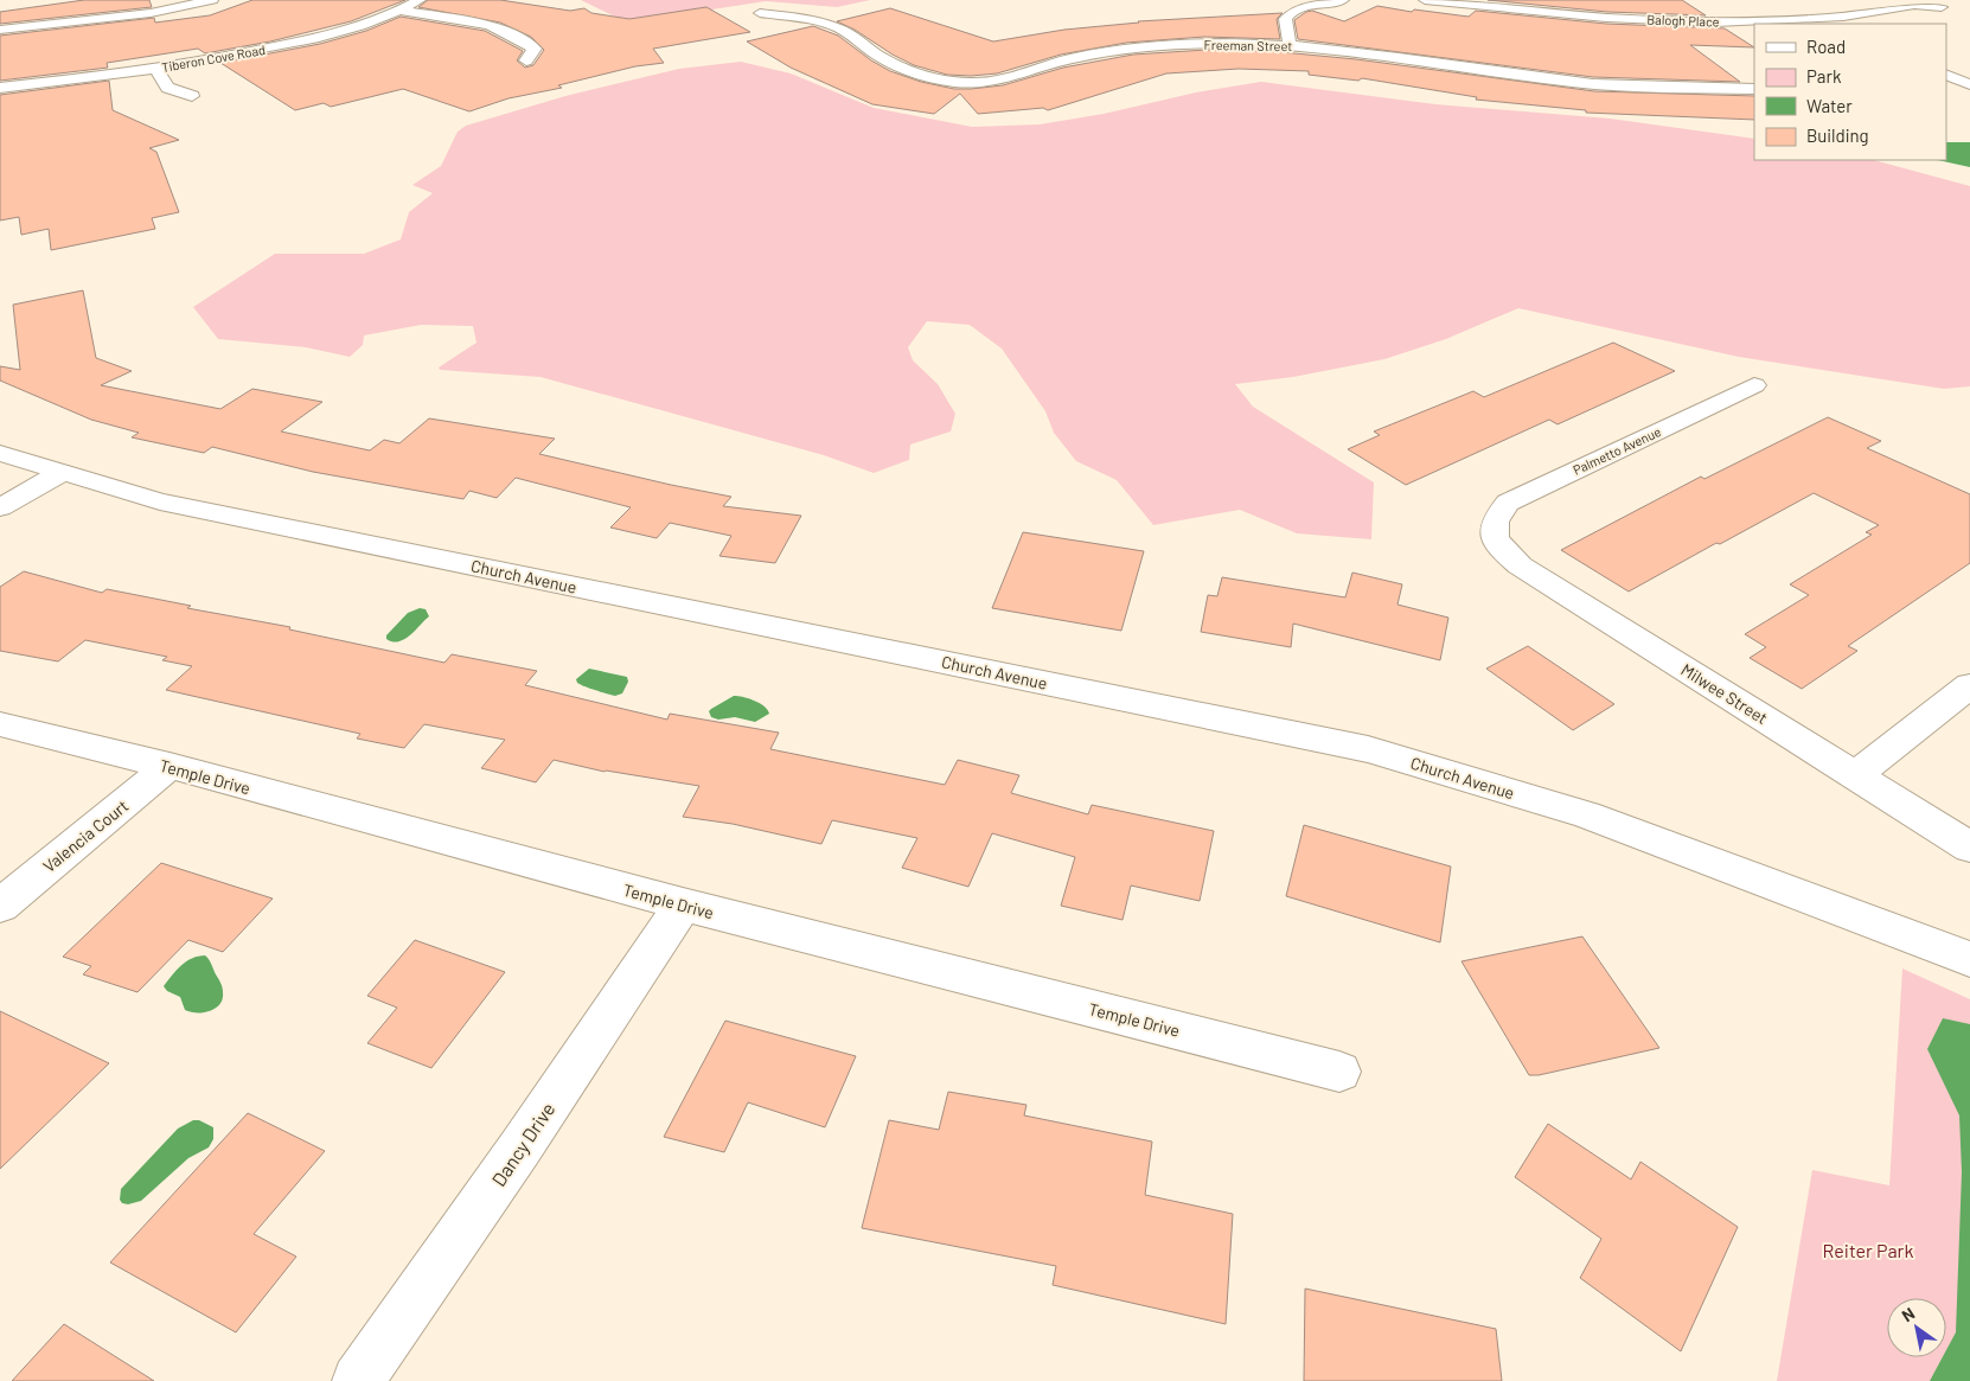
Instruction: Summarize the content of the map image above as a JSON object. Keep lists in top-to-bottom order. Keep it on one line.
{"streets":{"street":["Balogh Place","Freeman Street","Tiberon Cove Road","Palmetto Avenue","Church Avenue","Milwee Street","Temple Drive","Valencia Court","Dancy Drive"]},"crossings":[["Palmetto Avenue","Milwee Street"],["Temple Drive","Valencia Court"],["Temple Drive","Dancy Drive"]],"parks":["Reiter Park"],"legend":["Road","Park","Water","Building"],"north":"top left"}
